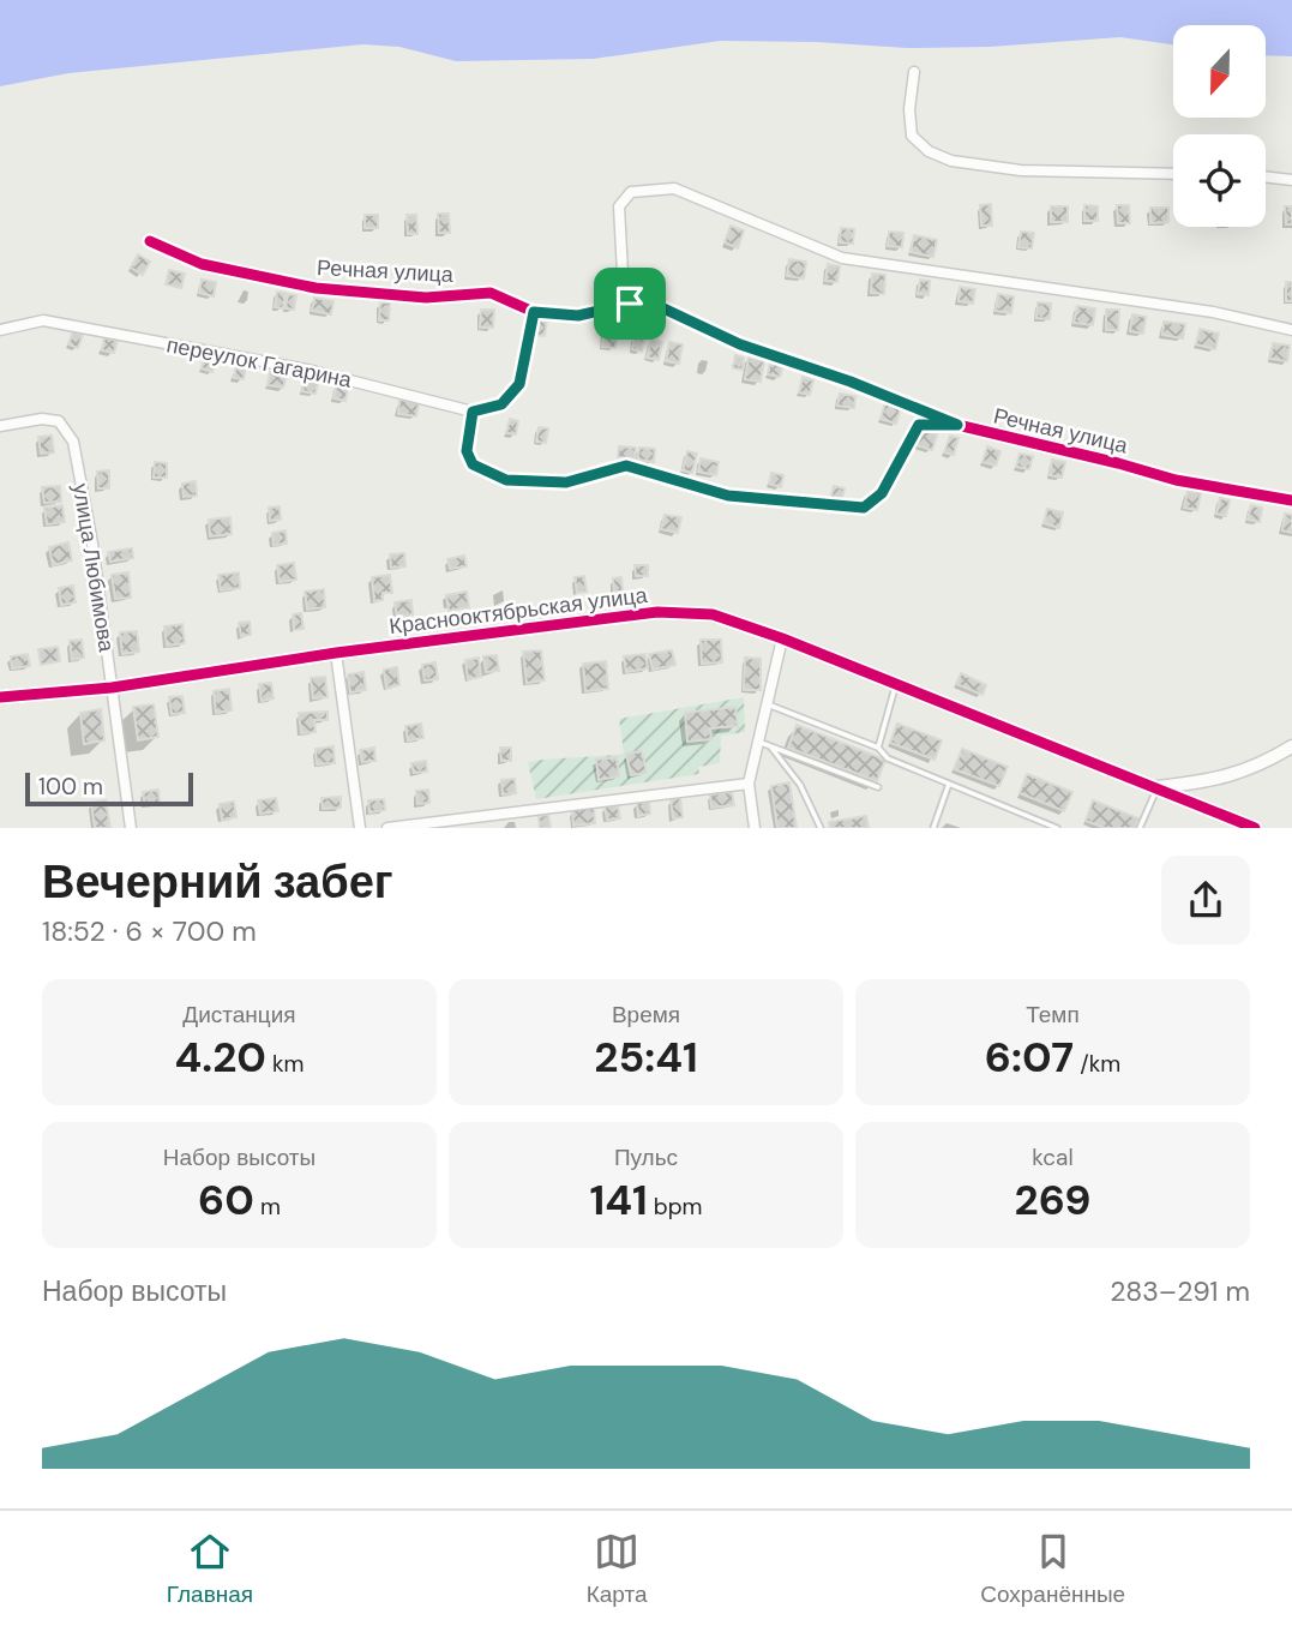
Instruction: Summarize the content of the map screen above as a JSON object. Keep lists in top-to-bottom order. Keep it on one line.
{"streets":{"street":["Речная улица","переулок Гагарина","улица Любимова","Краснооктябрьская улица"]},"crossings":[["улица Любимова","Краснооктябрьская улица"]],"scale_bar":"100 m","north":"bottom","page":{"scale":"100 m","heading":["Вечерний забег","18:52 · 6 × 700 m"],"stats":[["Дистанция","4.20 km"],["Время","25:41"],["Темп","6:07 /km"],["Набор высоты","60 m"],["Пульс","141 bpm"],["kcal","269"]],"chart":["Набор высоты","283–291 m"],"tabs":["Главная","Карта","Сохранённые"]}}
